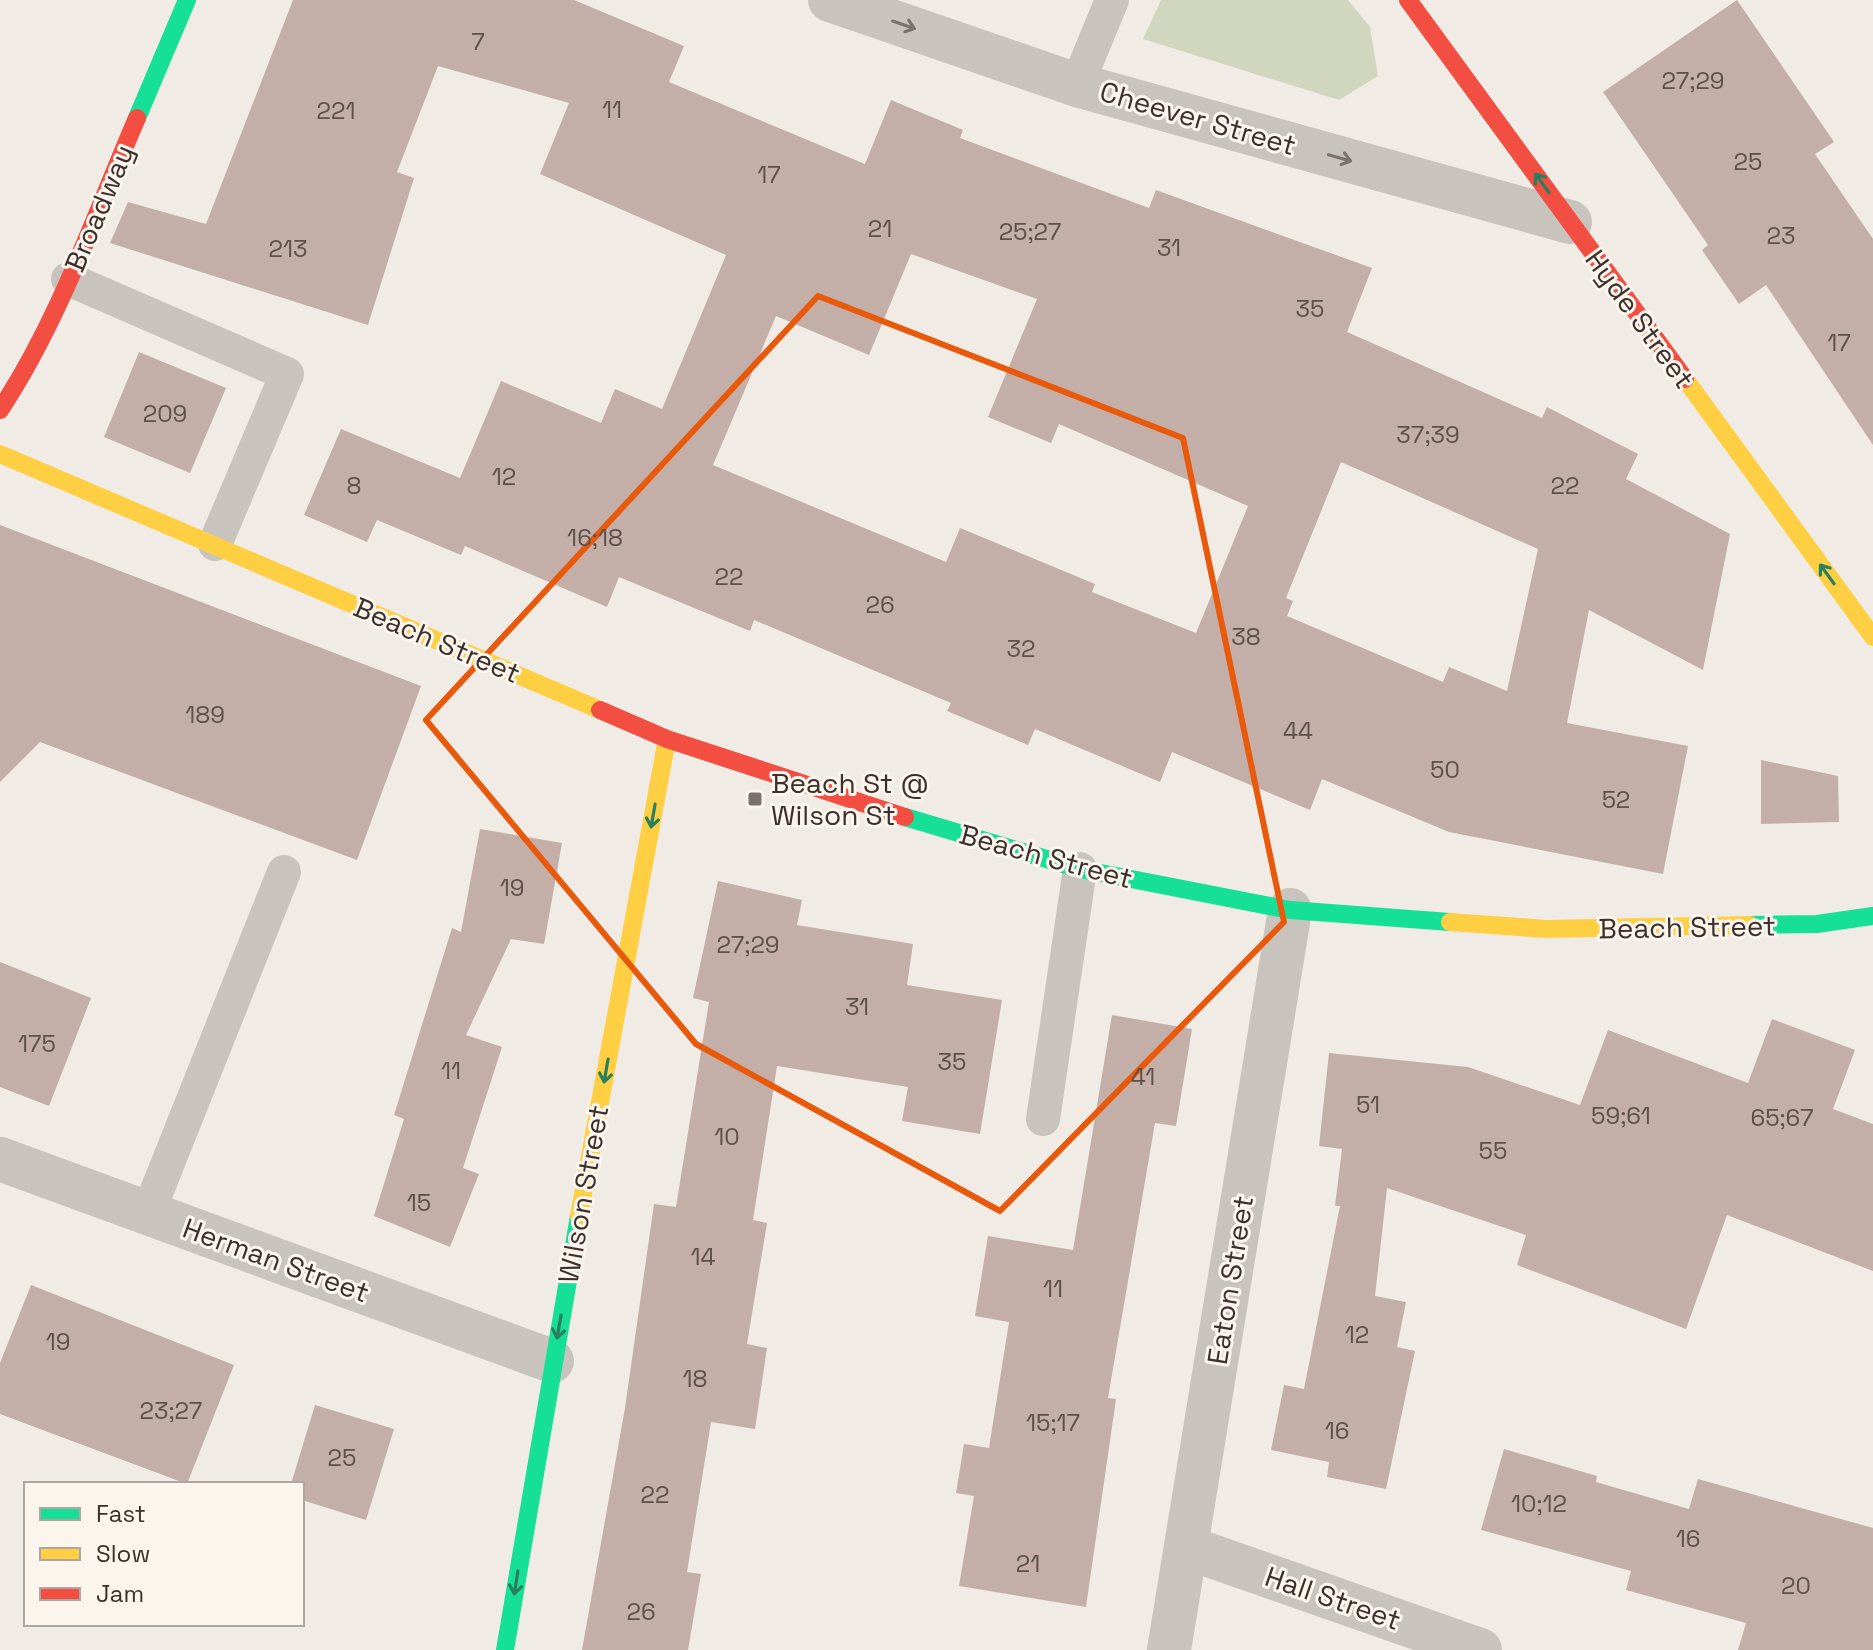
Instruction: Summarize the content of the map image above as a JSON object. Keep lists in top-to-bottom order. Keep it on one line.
{"streets":{"street":["Cheever Street","Broadway","Hyde Street","Beach Street","Wilson Street","Herman Street","Eaton Street","Hall Street"]},"crossings":[["Cheever Street","Hyde Street"],["Beach Street","Wilson Street"],["Beach Street","Eaton Street"],["Wilson Street","Herman Street"],["Eaton Street","Hall Street"]],"one_way":["Cheever Street","Hyde Street","Wilson Street"],"places":{"transit":["Beach St @ Wilson St"]},"house_numbers":["7","27;29","11","221","25","17","21","25;27","23","31","213","35","17","209","37;39","12","8","22","16;18","22","26","38","32","189","44","50","52","19","27;29","31","175","35","11","41","51","59;61","65;67","10","55","15","14","11","12","19","18","23;27","15;17","16","25","22","10;12","16","21","20","26"],"legend":["Fast","Slow","Jam"]}
